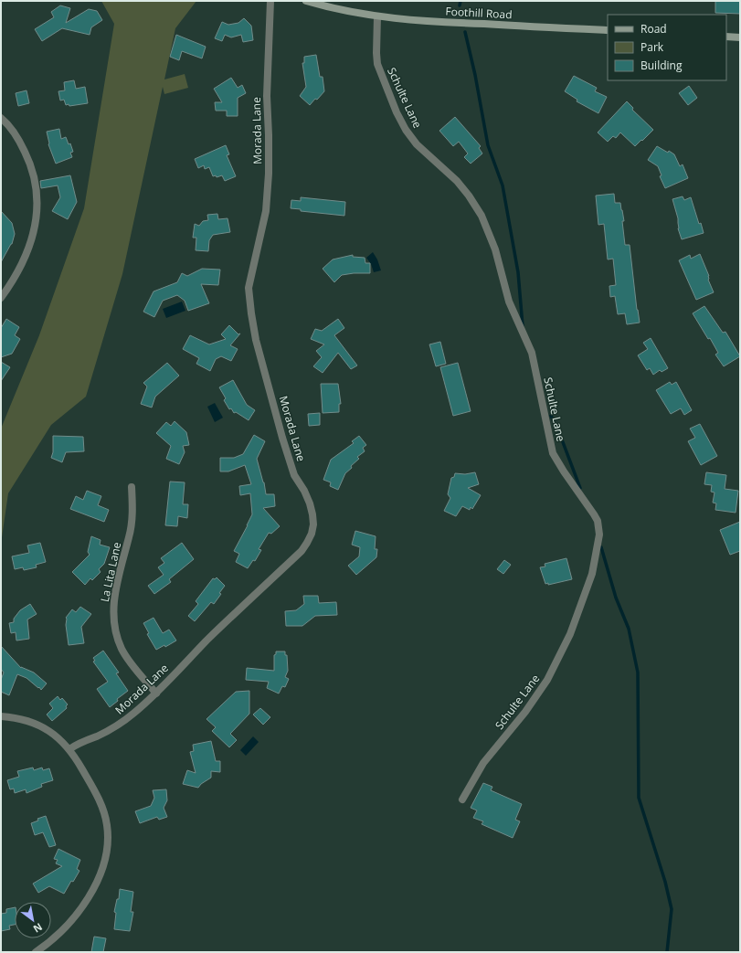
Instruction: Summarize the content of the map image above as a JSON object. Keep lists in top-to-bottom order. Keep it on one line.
{"streets":{"main road":["Foothill Road"],"street":["Schulte Lane","Morada Lane","La Lita Lane"]},"crossings":[["Foothill Road","Schulte Lane"],["Morada Lane","La Lita Lane"]],"legend":["Road","Park","Building"],"north":"bottom right"}
